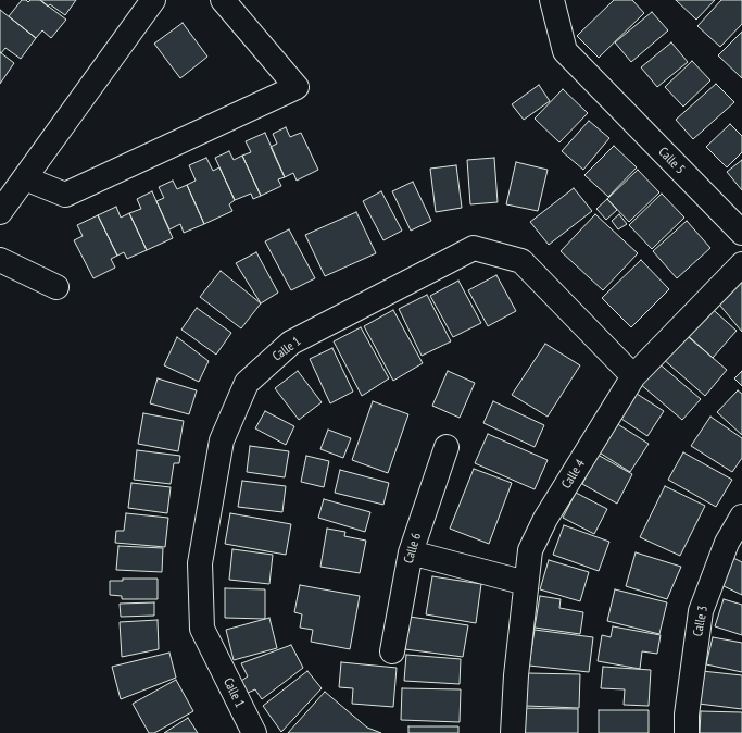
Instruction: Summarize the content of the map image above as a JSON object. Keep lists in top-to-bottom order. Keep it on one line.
{"streets":{"street":["Calle 5","Calle 1","Calle 4","Calle 6","Calle 3"]},"crossings":[["Calle 1","Calle 4"]]}
